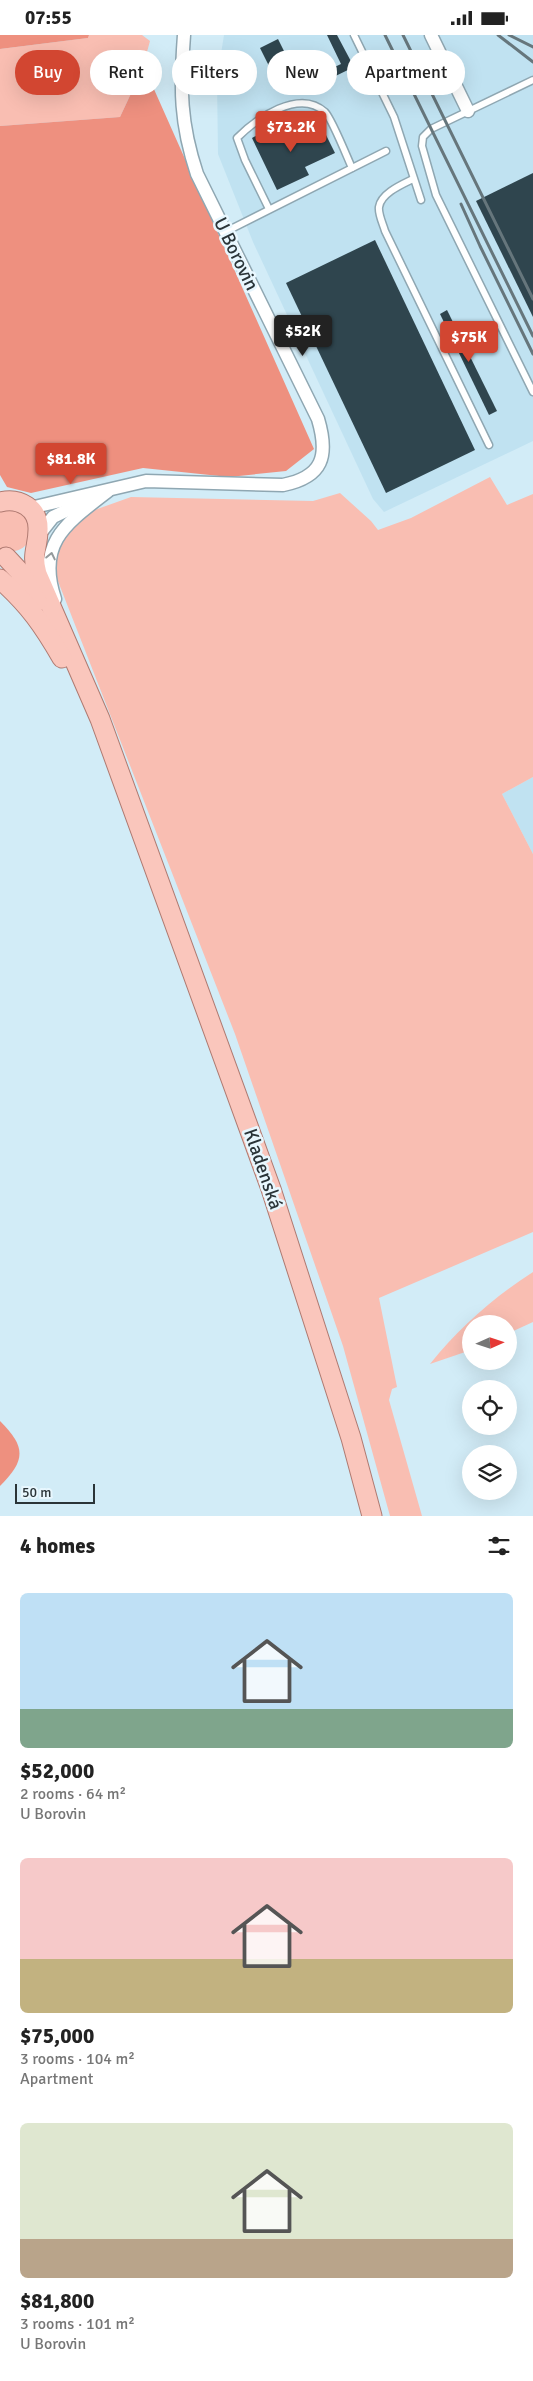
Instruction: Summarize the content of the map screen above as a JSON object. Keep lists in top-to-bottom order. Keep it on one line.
{"streets":{"main road":["Kladenská"],"street":["U Borovin"]},"scale_bar":"50 m","north":"right","page":{"status":"07:55","chip":["Buy","Rent","Filters","New","Apartment"],"price":["$73.2K","$52K","$75K","$81.8K"],"scale":"50 m","heading":"4 homes","list":[{"name":"$52,000","note":"2 rooms · 64 m² · U Borovin"},{"name":"$75,000","note":"3 rooms · 104 m² · Apartment"},{"name":"$81,800","note":"3 rooms · 101 m² · U Borovin"}]}}
